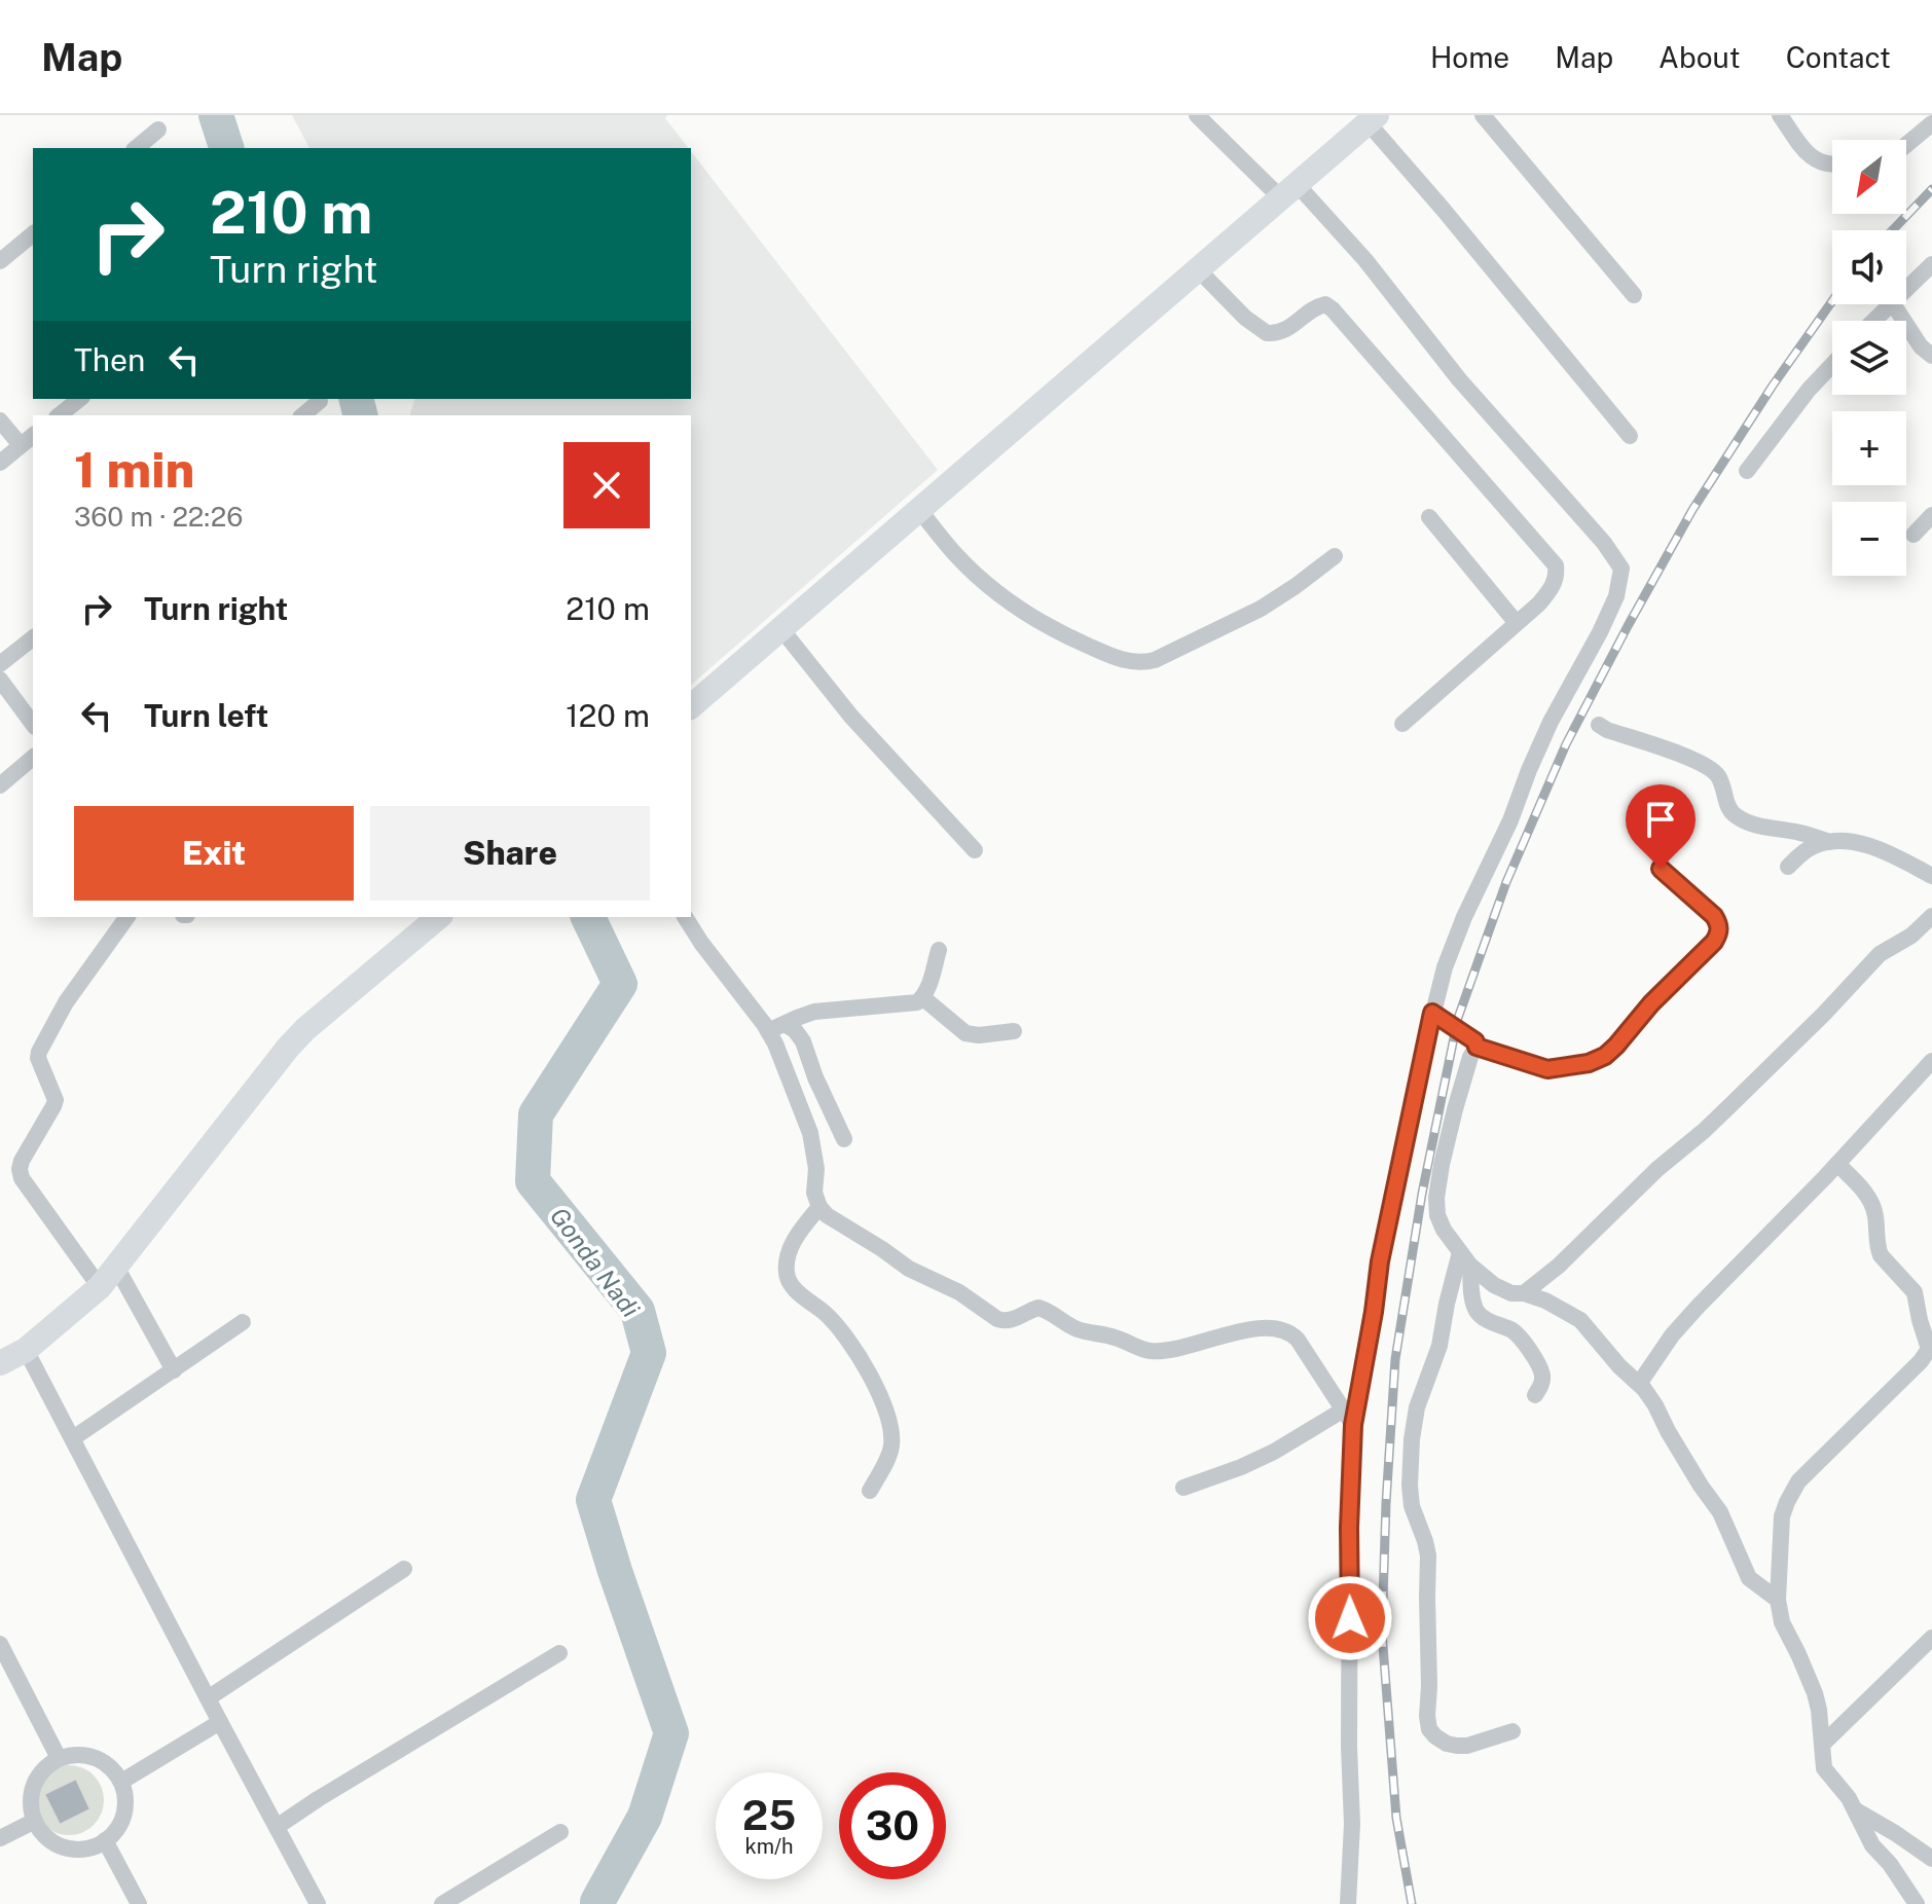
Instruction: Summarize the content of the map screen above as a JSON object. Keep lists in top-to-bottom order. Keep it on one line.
{"water":["Gonda Nadi"],"north":"bottom left","page":{"header":"Map","nav":["Home","Map","About","Contact"],"map_buttons":["+","−"],"turn":["210 m","Turn right"],"then":"Then","heading":["1 min","360 m · 22:26"],"list":[{"name":"Turn right","value":"210 m"},{"name":"Turn left","value":"120 m"}],"buttons":["Exit","Share"],"speed":"25 km/h","limit":"30"}}
